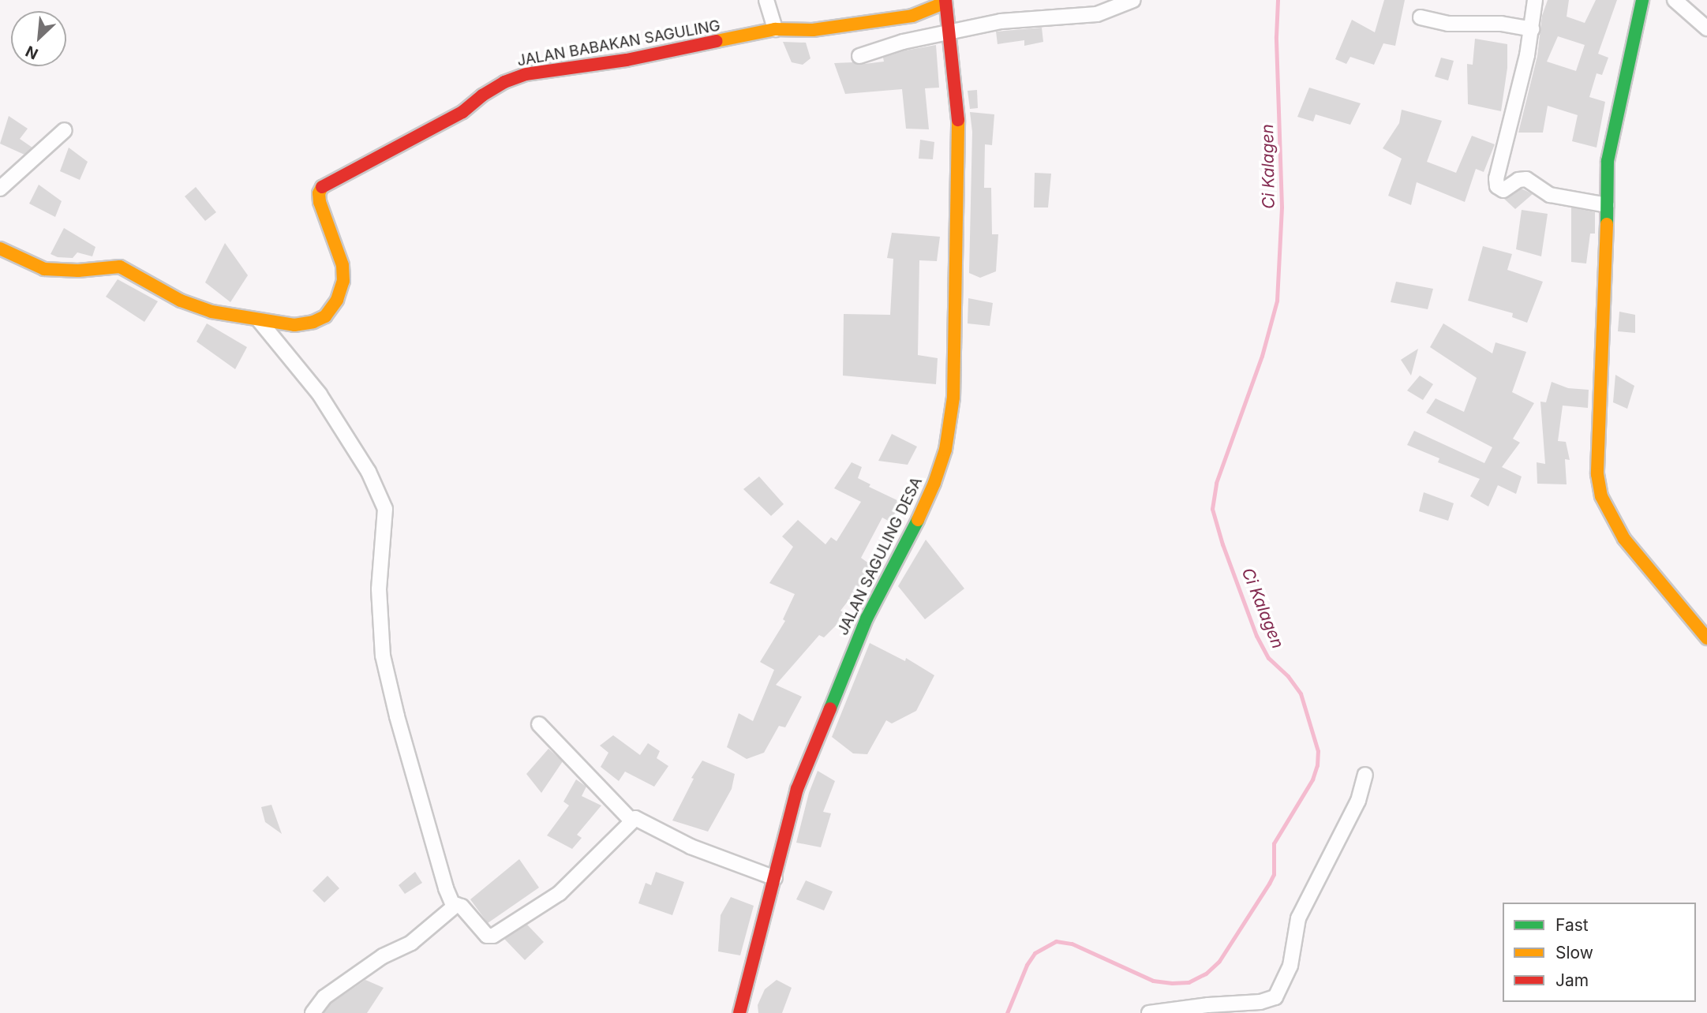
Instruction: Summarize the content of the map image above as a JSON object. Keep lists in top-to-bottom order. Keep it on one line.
{"streets":{"street":["JALAN BABAKAN SAGULING","JALAN SAGULING DESA"]},"crossings":[["JALAN BABAKAN SAGULING","JALAN SAGULING DESA"]],"water":["Ci Kalagen"],"legend":["Fast","Slow","Jam"],"north":"bottom left"}
